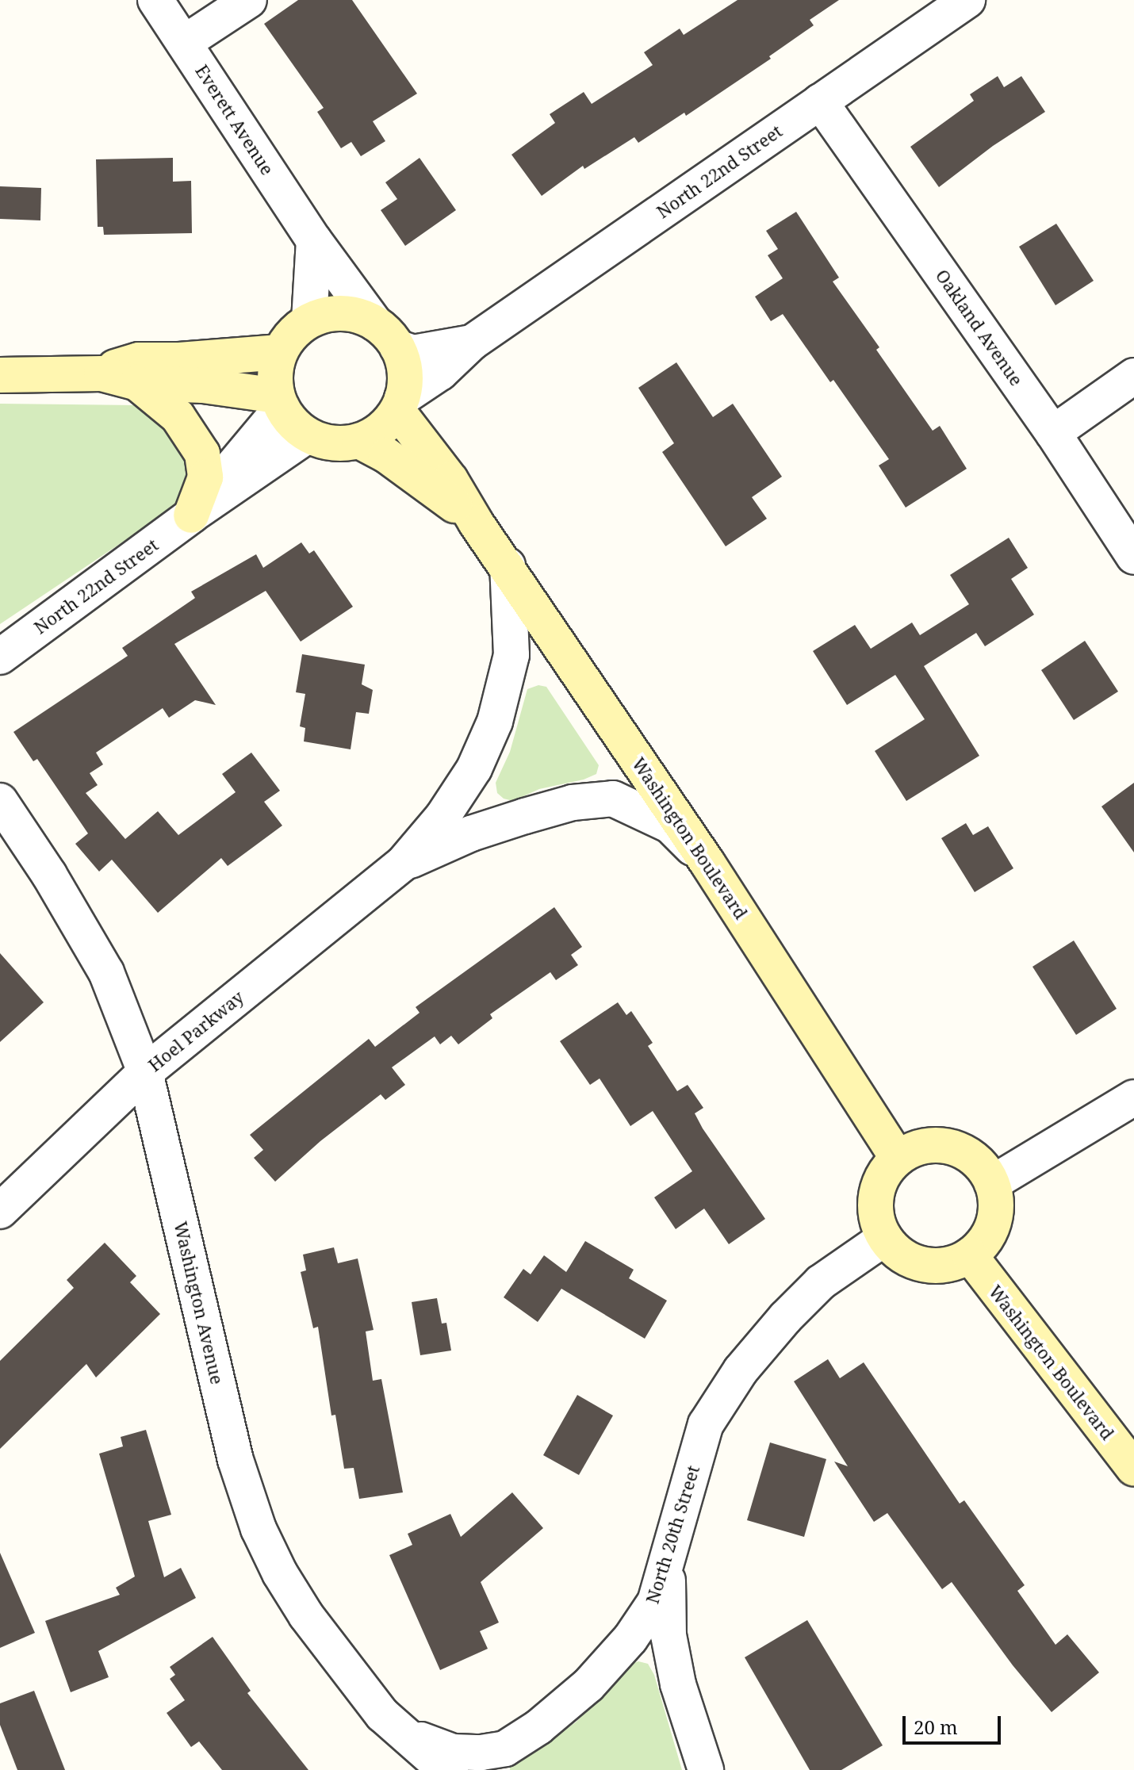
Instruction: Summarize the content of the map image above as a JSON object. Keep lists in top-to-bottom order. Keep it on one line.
{"streets":{"street":["Everett Avenue","North 22nd Street","Oakland Avenue","Washington Boulevard","Hoel Parkway","Washington Avenue","North 20th Street"]},"crossings":[["Everett Avenue","North 22nd Street"],["Everett Avenue","Washington Boulevard"],["North 22nd Street","Oakland Avenue"],["North 22nd Street","Washington Boulevard"],["Washington Boulevard","Hoel Parkway"],["Washington Boulevard","North 20th Street"],["Hoel Parkway","Washington Avenue"],["Washington Avenue","North 20th Street"]],"scale_bar":"20 m"}
